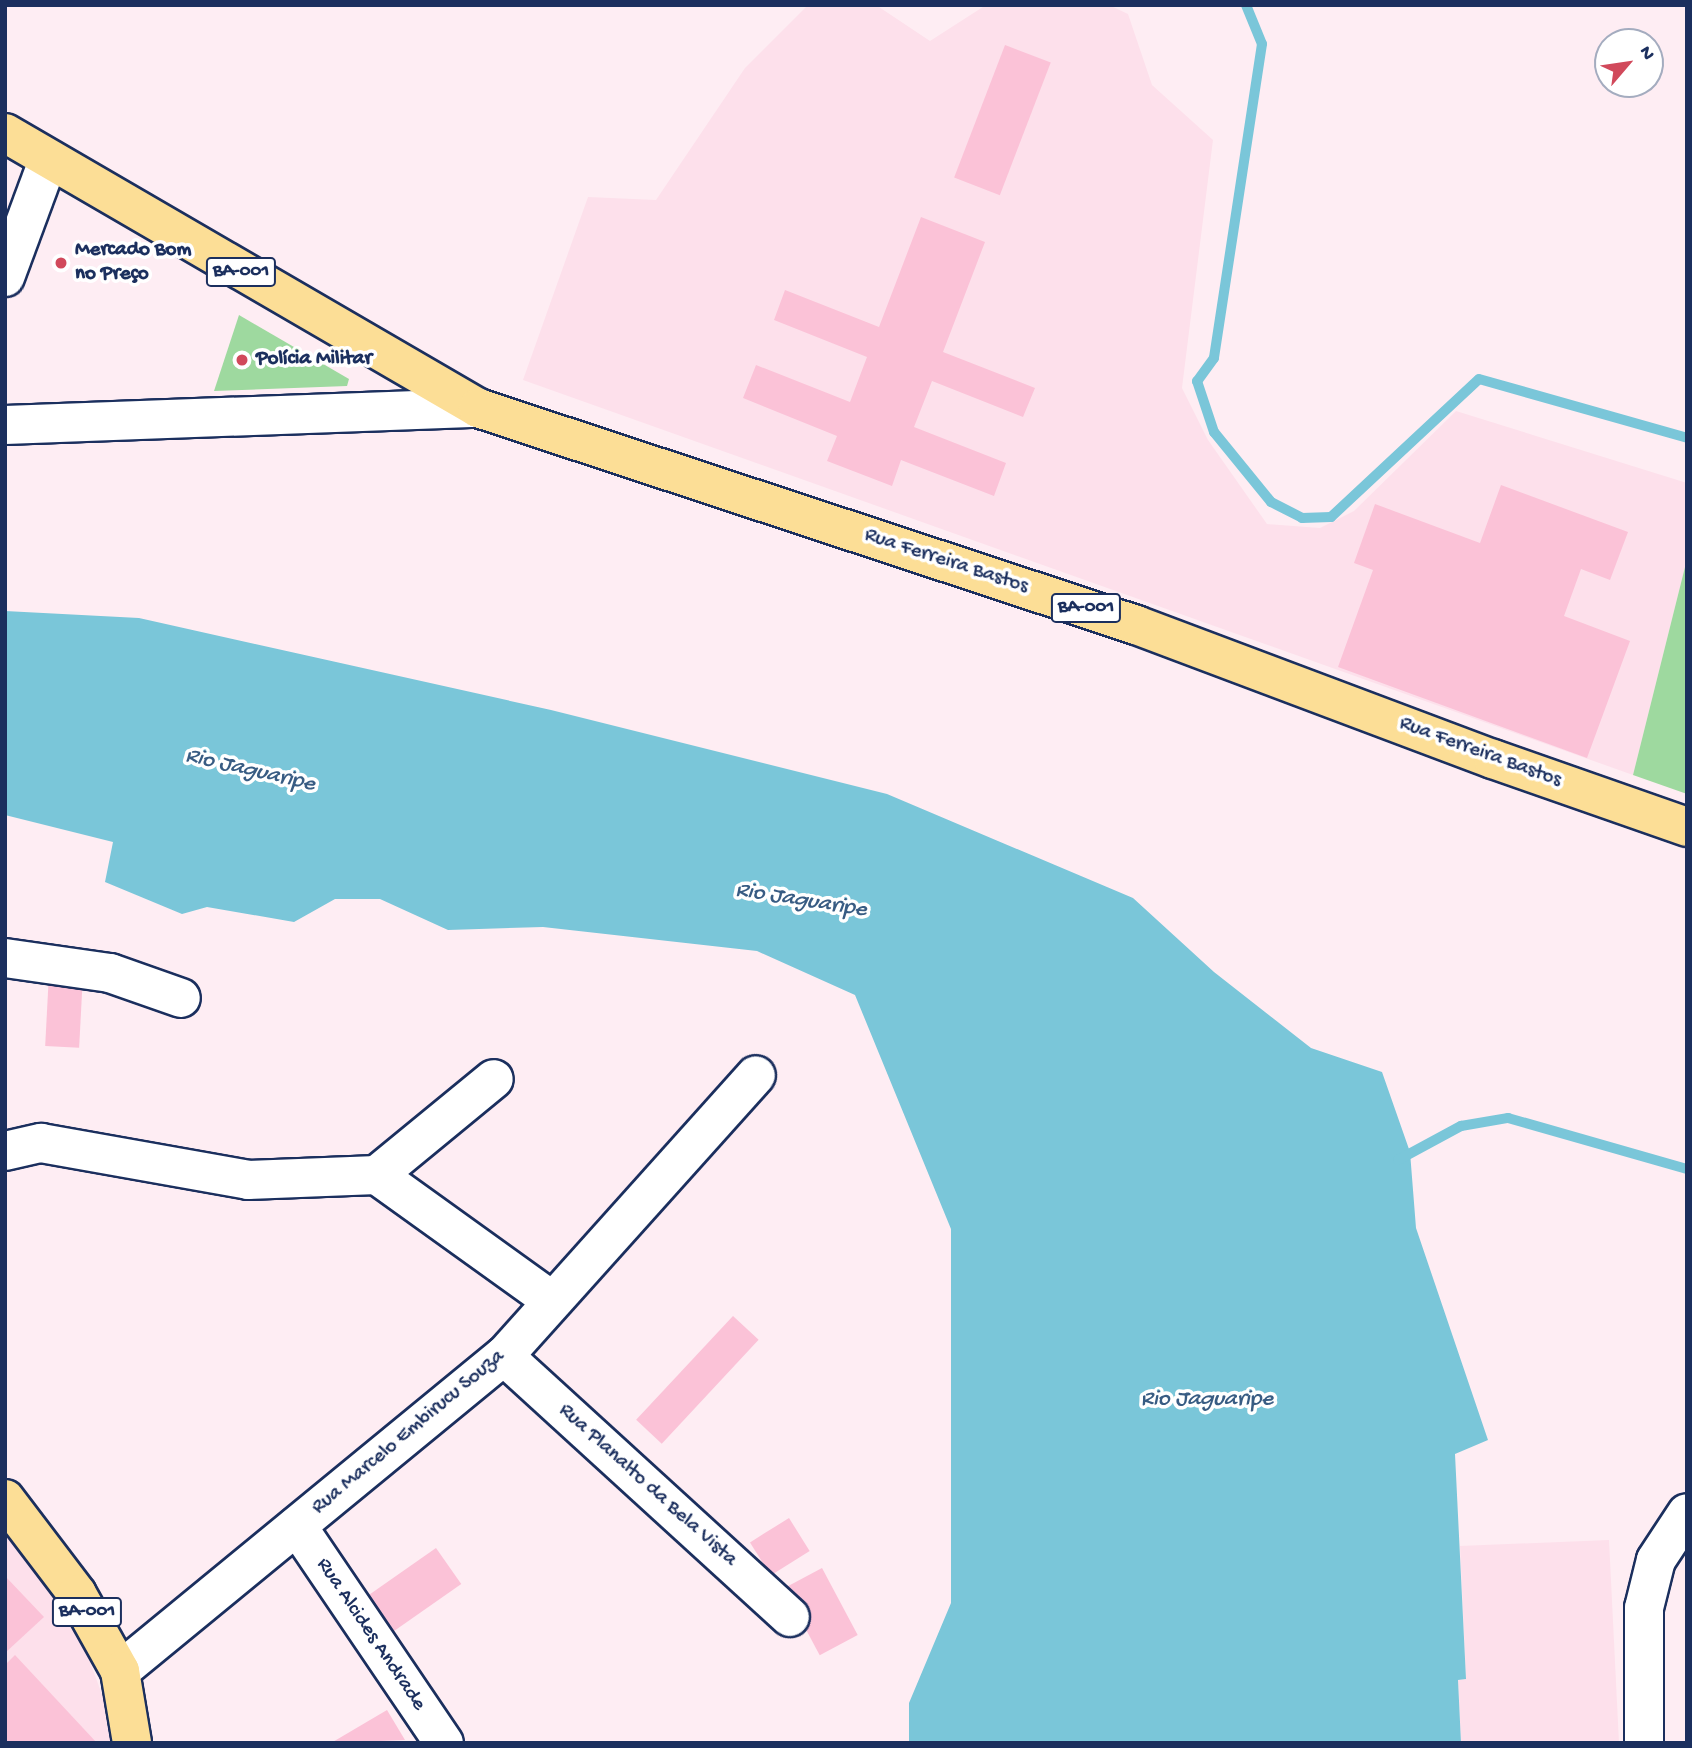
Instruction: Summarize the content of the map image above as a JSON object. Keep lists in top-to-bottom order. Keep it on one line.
{"streets":{"main road":["BA-001","Rua Ferreira Bastos"],"street":["Rua Marcelo Embirucu Souza","Rua Planalto da Bela Vista","Rua Alcides Andrade"]},"crossings":[["BA-001","Rua Ferreira Bastos"],["BA-001","Rua Marcelo Embirucu Souza"],["Rua Marcelo Embirucu Souza","Rua Planalto da Bela Vista"],["Rua Marcelo Embirucu Souza","Rua Alcides Andrade"]],"water":["Rio Jaguaripe"],"places":["Mercado Bom no Preço","Polícia Militar"],"north":"top right"}
